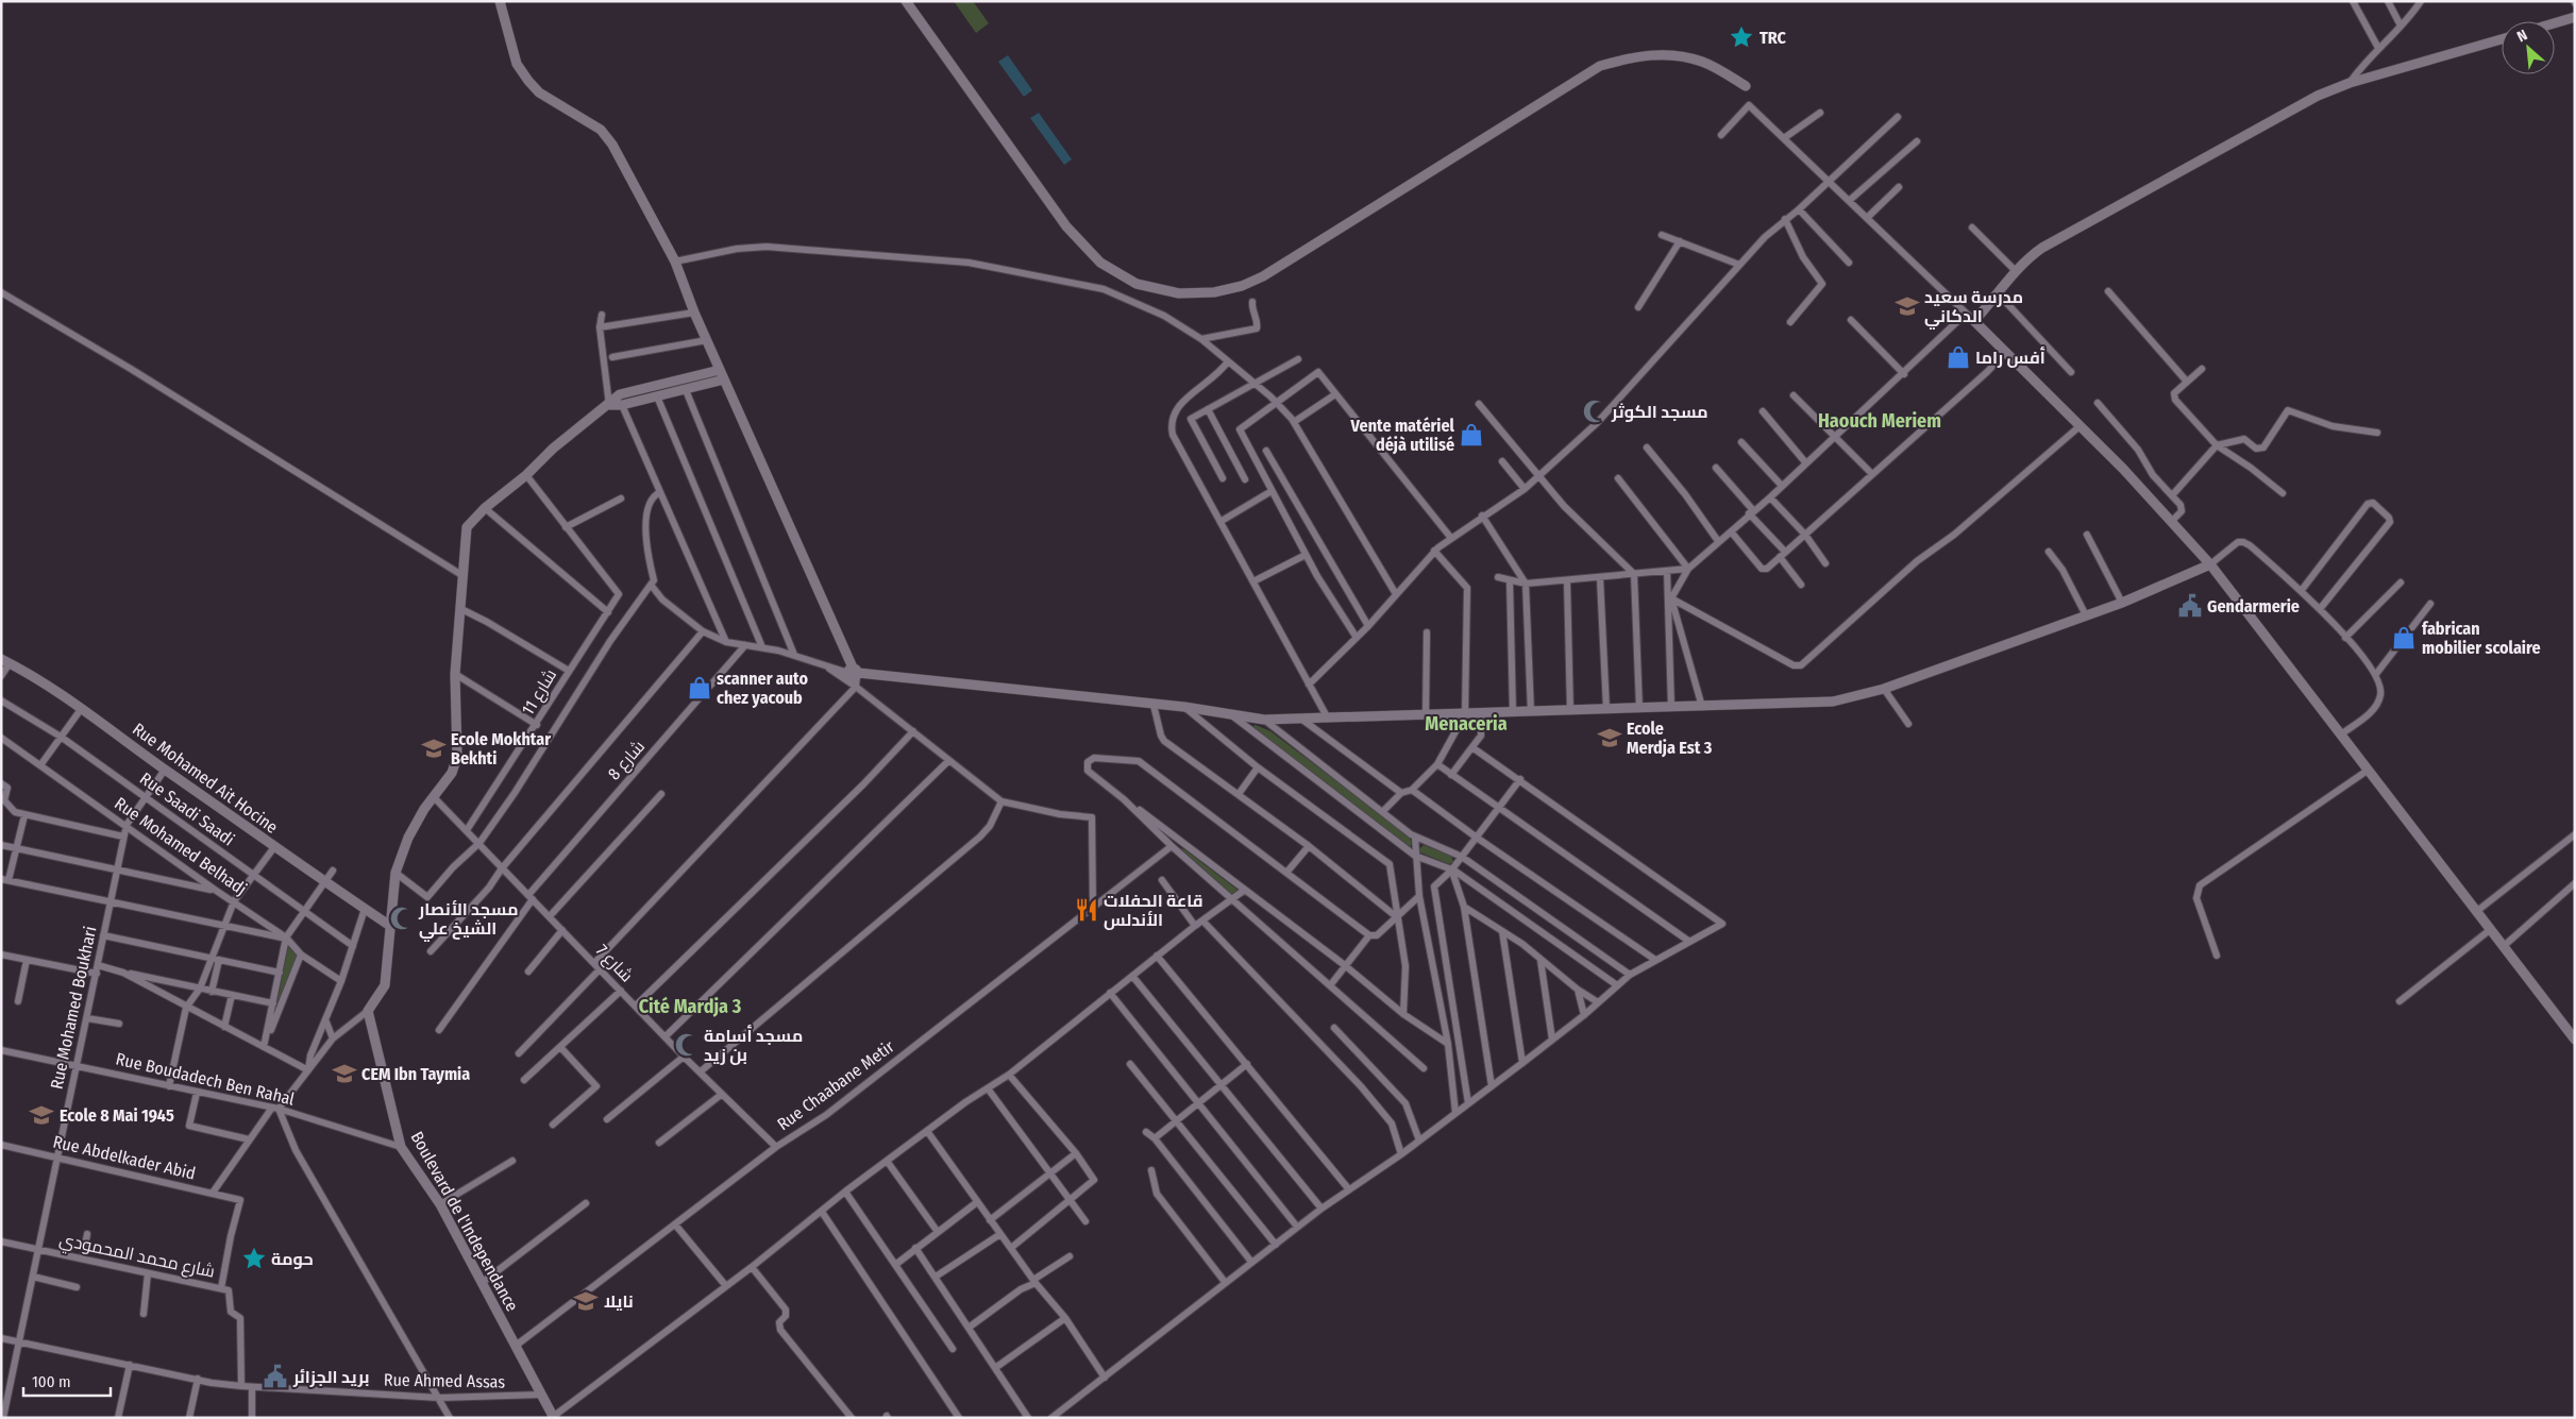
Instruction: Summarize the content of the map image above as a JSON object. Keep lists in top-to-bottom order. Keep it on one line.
{"streets":{"street":["شارع 11","شارع 8","Rue Mohamed Ait Hocine","Rue Saadi Saadi","Rue Mohamed Belhadj","شارع 7","Rue Mohamed Boukhari","Rue Boudadech Ben Rahal","Rue Chaabane Metir","Rue Abdelkader Abid","Boulevard de l'Independance","شارع محمد المحمودي","Rue Ahmed Assas"]},"crossings":[["شارع 11","شارع 7"],["شارع 8","شارع 7"],["Rue Mohamed Ait Hocine","Rue Mohamed Boukhari"],["Rue Saadi Saadi","Rue Mohamed Boukhari"],["Rue Mohamed Belhadj","Rue Mohamed Boukhari"],["شارع 7","Rue Chaabane Metir"],["Rue Mohamed Boukhari","Rue Boudadech Ben Rahal"],["Rue Mohamed Boukhari","Rue Abdelkader Abid"],["Rue Mohamed Boukhari","شارع محمد المحمودي"],["Rue Mohamed Boukhari","Rue Ahmed Assas"],["Rue Boudadech Ben Rahal","Boulevard de l'Independance"],["Rue Chaabane Metir","Boulevard de l'Independance"],["Rue Abdelkader Abid","شارع محمد المحمودي"],["Boulevard de l'Independance","Rue Ahmed Assas"],["شارع محمد المحمودي","Rue Ahmed Assas"]],"districts":["Haouch Meriem","Menaceria","Cité Mardja 3"],"places":{"place":["TRC","حومة"],"school or university":["مدرسة سعيد الدكاني","Ecole Merdja Est 3","Ecole Mokhtar Bekhti","CEM Ibn Taymia","Ecole 8 Mai 1945","نايلا"],"shop":["أفس راما","Vente matériel déjà utilisé","fabrican mobilier scolaire","scanner auto chez yacoub"],"mosque":["مسجد الكوثر","مسجد الأنصار الشيخ علي","مسجد أسامة بن زيد"],"public building":["Gendarmerie","بريد الجزائر"],"restaurant":["قاعة الحفلات الأندلس"]},"scale_bar":"100 m","north":"top left"}
